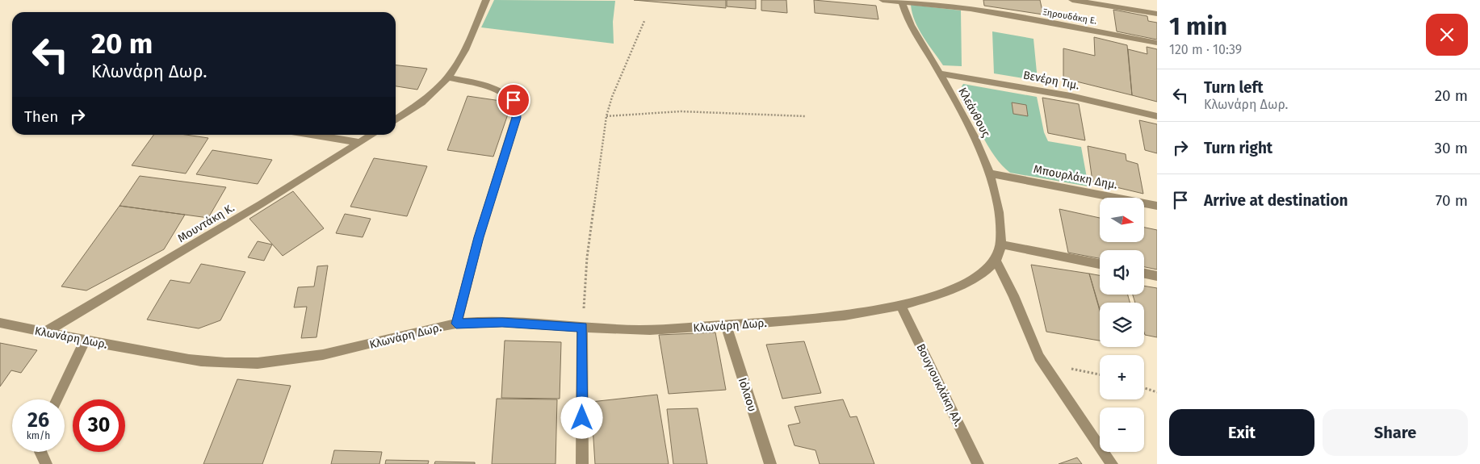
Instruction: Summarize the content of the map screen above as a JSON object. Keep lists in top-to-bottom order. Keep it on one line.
{"streets":{"street":["Ξηρουδάκη Ε.","Βενέρη Τιμ.","Κλεάνθους","Μπουρλάκη Δημ.","Μουντάκη Κ.","Κλωνάρη Δωρ.","Βουγιουκλάκη Αλ.","Ιόλαου"]},"crossings":[["Ξηρουδάκη Ε.","Κλεάνθους"],["Βενέρη Τιμ.","Κλεάνθους"],["Κλεάνθους","Μπουρλάκη Δημ."],["Κλεάνθους","Κλωνάρη Δωρ."],["Μουντάκη Κ.","Κλωνάρη Δωρ."],["Κλωνάρη Δωρ.","Βουγιουκλάκη Αλ."],["Κλωνάρη Δωρ.","Ιόλαου"]],"north":"right","page":{"heading":["1 min","120 m · 10:39"],"turn":["20 m","Κλωνάρη Δωρ."],"list":[{"name":"Turn left","note":"Κλωνάρη Δωρ.","value":"20 m"},{"name":"Turn right","value":"30 m"},{"name":"Arrive at destination","value":"70 m"}],"then":"Then","map_buttons":["+","−"],"speed":"26 km/h","limit":"30","buttons":["Exit","Share"]}}
